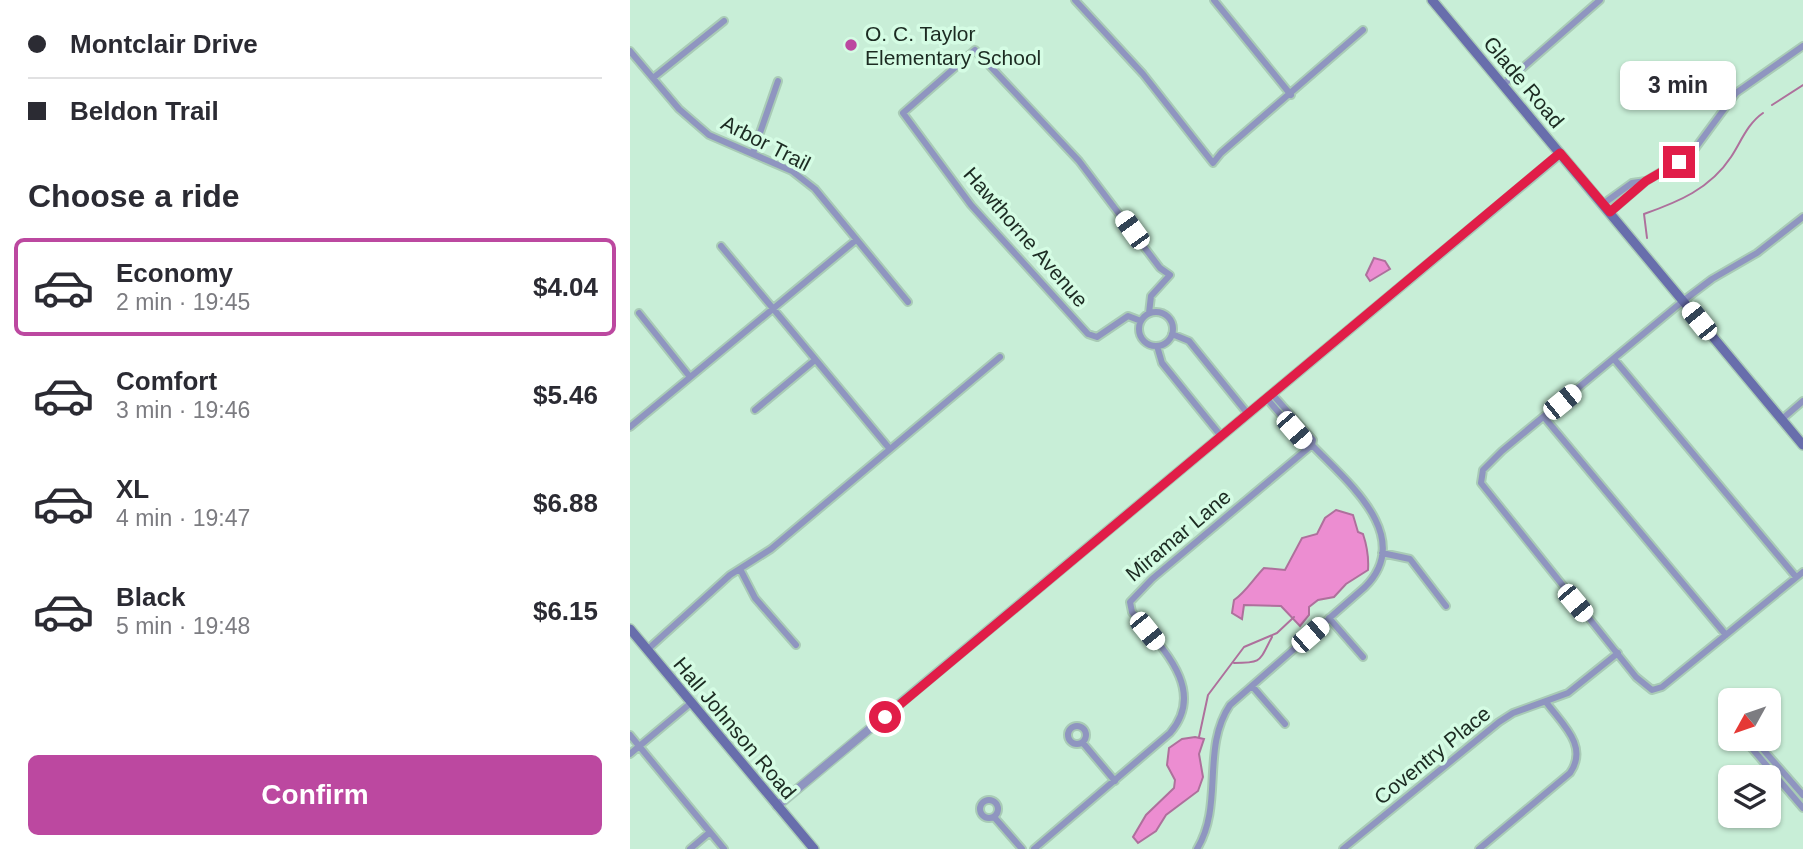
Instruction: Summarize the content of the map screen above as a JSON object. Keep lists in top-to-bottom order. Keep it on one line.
{"streets":{"main road":["Glade Road","Hall Johnson Road"],"street":["Arbor Trail","Hawthorne Avenue","Miramar Lane","Coventry Place"]},"places":["O. C. Taylor Elementary School"],"north":"bottom left","page":{"banner":["Montclair Drive","Beldon Trail"],"bubble":"3 min","heading":"Choose a ride","list":[{"name":"Economy","note":"2 min · 19:45","value":"$4.04"},{"name":"Comfort","note":"3 min · 19:46","value":"$5.46"},{"name":"XL","note":"4 min · 19:47","value":"$6.88"},{"name":"Black","note":"5 min · 19:48","value":"$6.15"}],"buttons":"Confirm"}}
